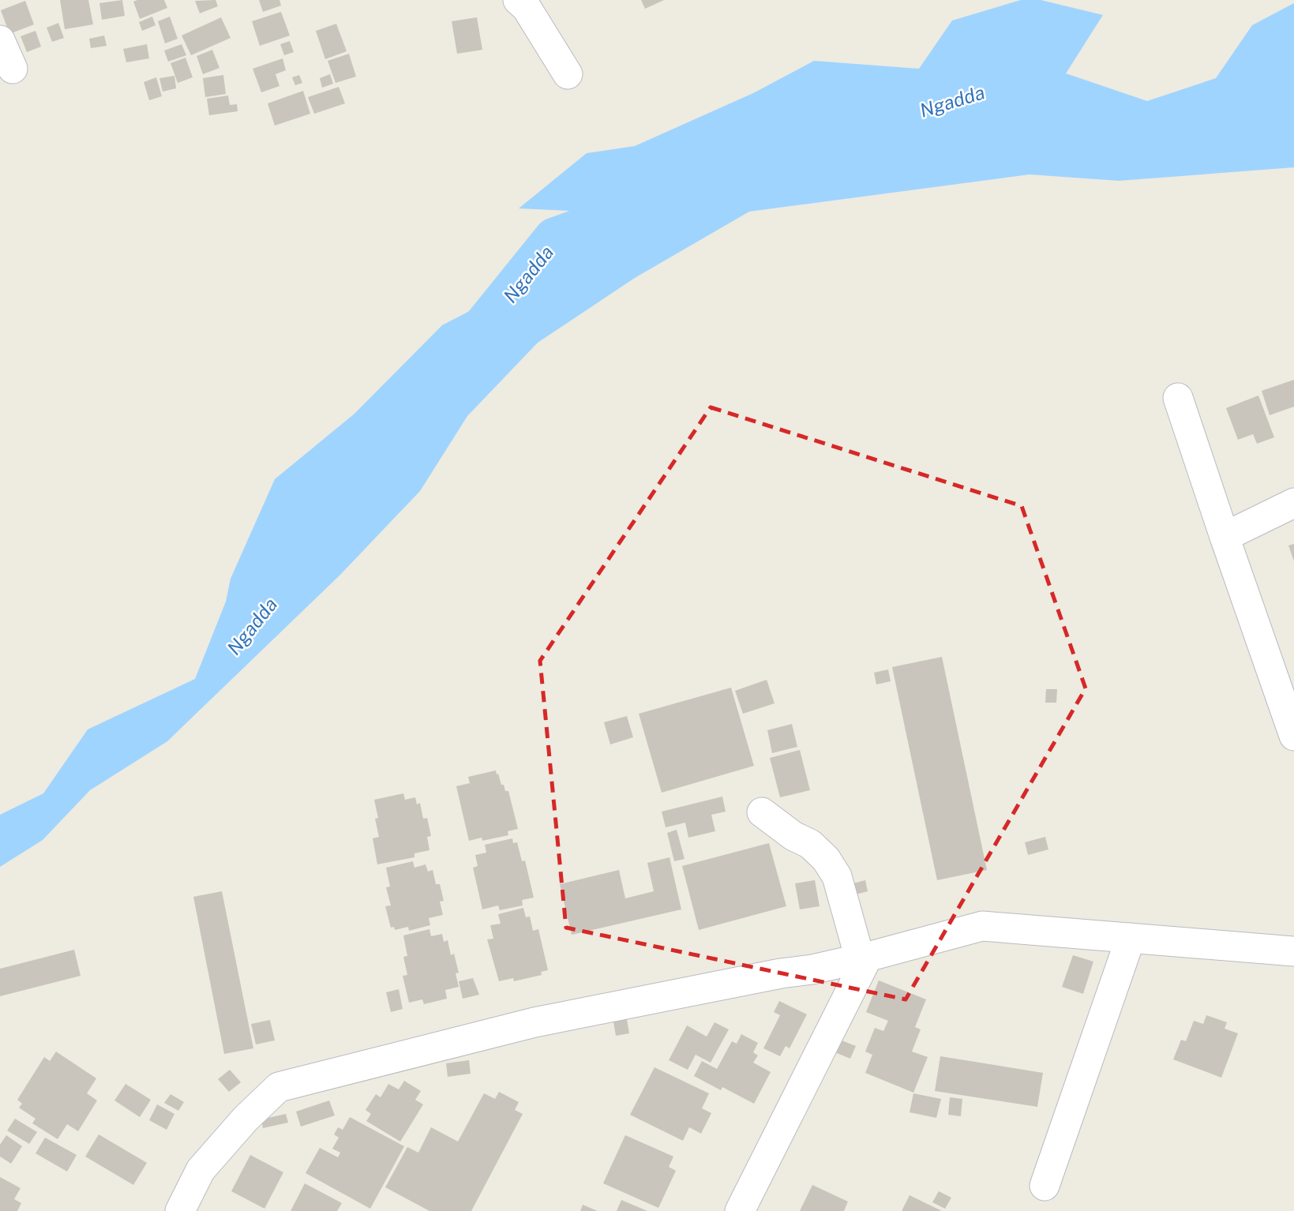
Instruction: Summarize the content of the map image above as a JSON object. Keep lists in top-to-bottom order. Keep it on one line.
{"water":["Ngadda"]}
